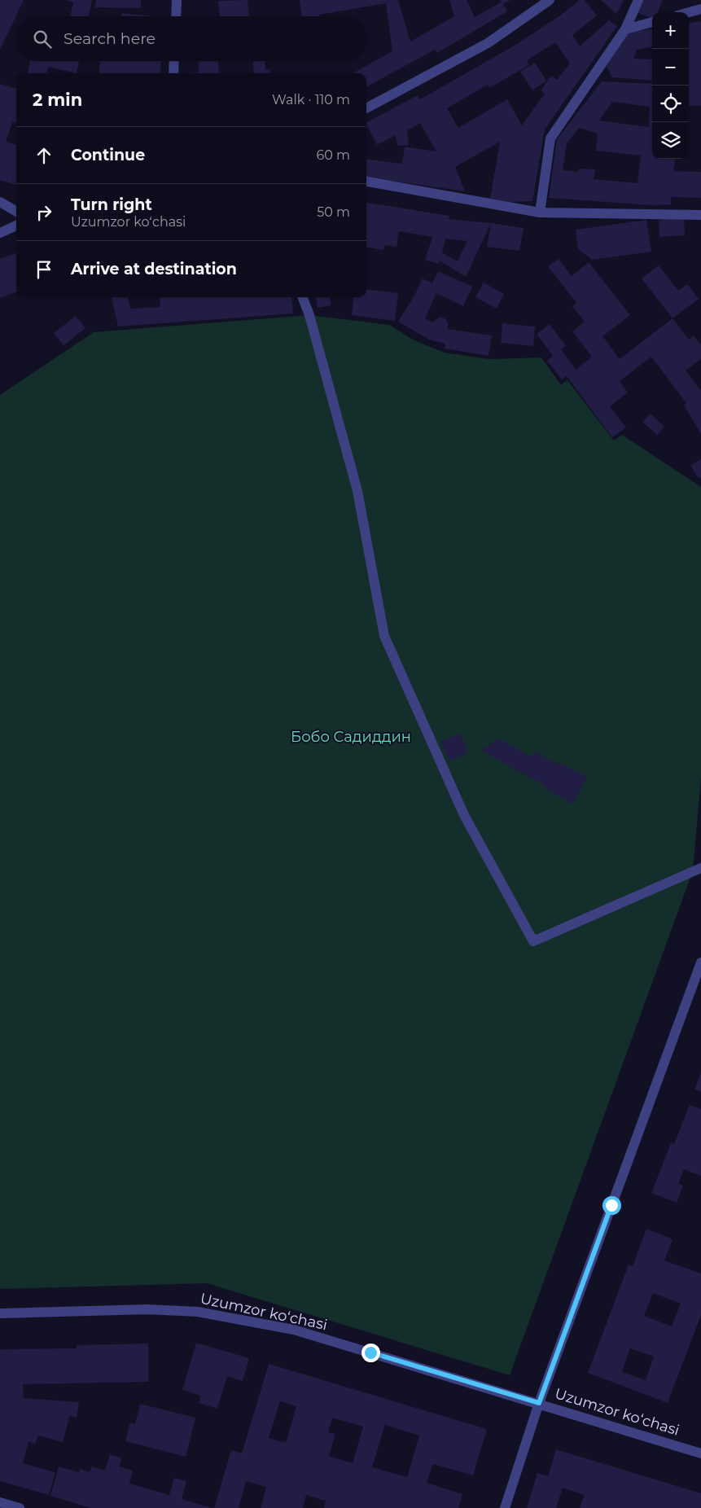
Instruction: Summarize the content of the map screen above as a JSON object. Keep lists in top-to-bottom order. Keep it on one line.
{"streets":{"street":["Uzumzor koʻchasi"]},"parks":["Бобо Садиддин"],"page":{"map_buttons":["+","−"],"search":"Search here","heading":["2 min","Walk · 110 m"],"list":[["Continue","60 m"],["Turn right","Uzumzor koʻchasi","50 m"],"Arrive at destination"]}}
